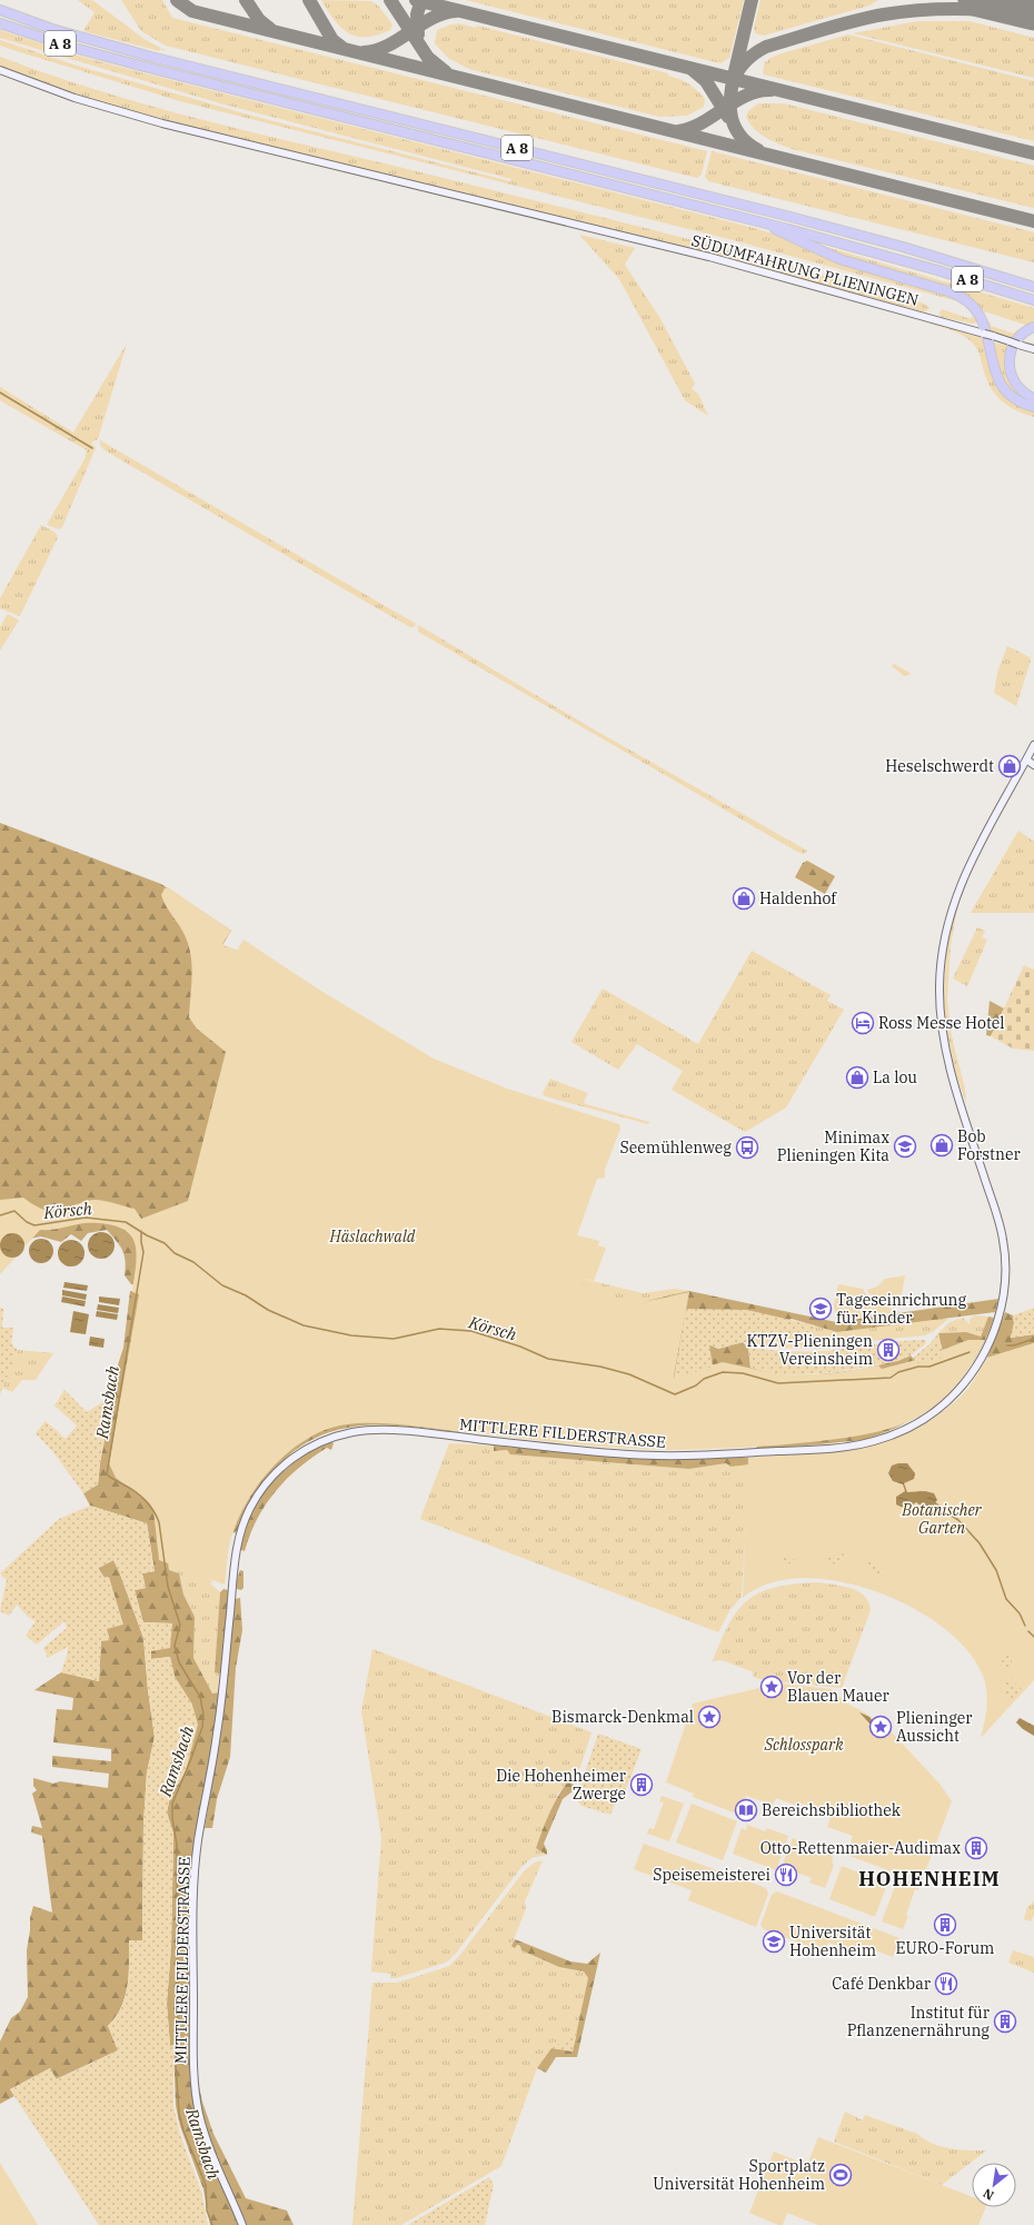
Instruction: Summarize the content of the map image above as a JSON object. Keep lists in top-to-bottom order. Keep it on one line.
{"streets":{"highway":["A 8"],"main road":["SÜDUMFAHRUNG PLIENINGEN","MITTLERE FILDERSTRASSE"]},"districts":["HOHENHEIM"],"water":["Körsch","Ramsbach"],"parks":["Häslachwald","Botanischer Garten","Schlosspark"],"places":{"shop":["Heselschwerdt","Haldenhof","La lou","Bob Forstner"],"hotel":["Ross Messe Hotel"],"school or university":["Minimax Plieningen Kita","Tageseinrichrung für Kinder","Universität Hohenheim"],"bus stop":["Seemühlenweg"],"building":["KTZV-Plieningen Vereinsheim","Die Hohenheimer Zwerge","Otto-Rettenmaier-Audimax","EURO-Forum","Institut für Pflanzenernährung"],"place":["Vor der Blauen Mauer","Bismarck-Denkmal","Plieninger Aussicht"],"library":["Bereichsbibliothek"],"restaurant":["Speisemeisterei","Café Denkbar"],"sports":["Sportplatz Universität Hohenheim"]},"north":"bottom left"}
